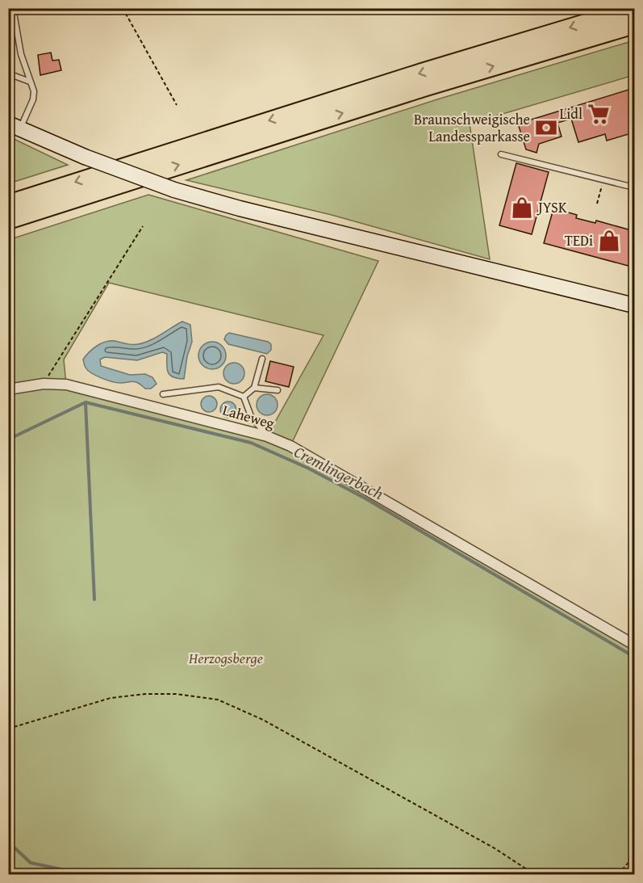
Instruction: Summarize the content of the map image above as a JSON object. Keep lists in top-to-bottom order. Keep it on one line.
{"streets":{"street":["Laheweg"]},"water":["Cremlingerbach"],"parks":["Herzogsberge"],"places":{"supermarket":["Lidl"],"bank":["Braunschweigische Landessparkasse"],"shop":["JYSK","TEDi"]}}
